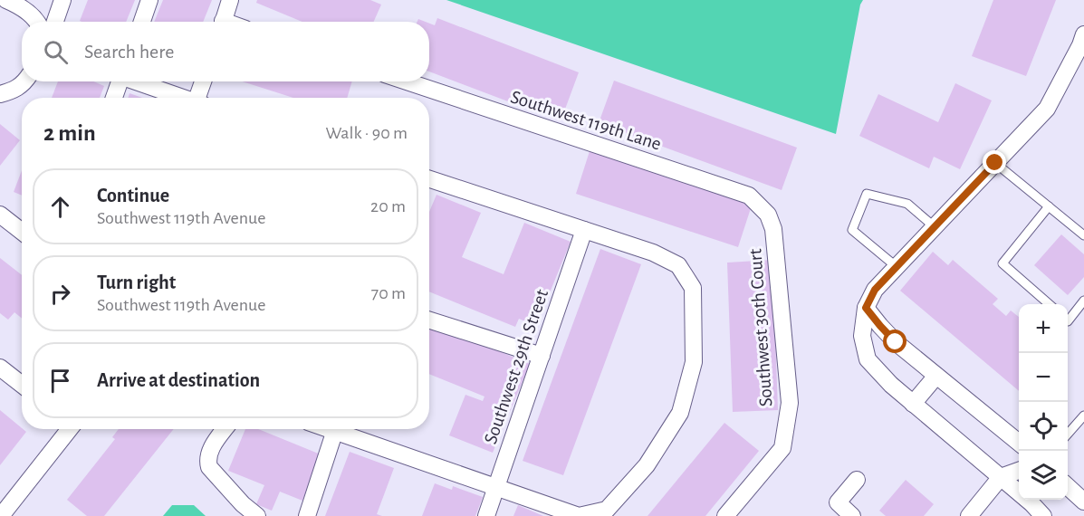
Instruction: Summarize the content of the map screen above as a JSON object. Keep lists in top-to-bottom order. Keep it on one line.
{"streets":{"street":["Southwest 119th Lane","Southwest 30th Court","Southwest 29th Street"]},"crossings":[["Southwest 119th Lane","Southwest 30th Court"]],"page":{"search":"Search here","heading":["2 min","Walk · 90 m"],"list":[["Continue","Southwest 119th Avenue","20 m"],["Turn right","Southwest 119th Avenue","70 m"],"Arrive at destination"],"map_buttons":["+","−"]}}
